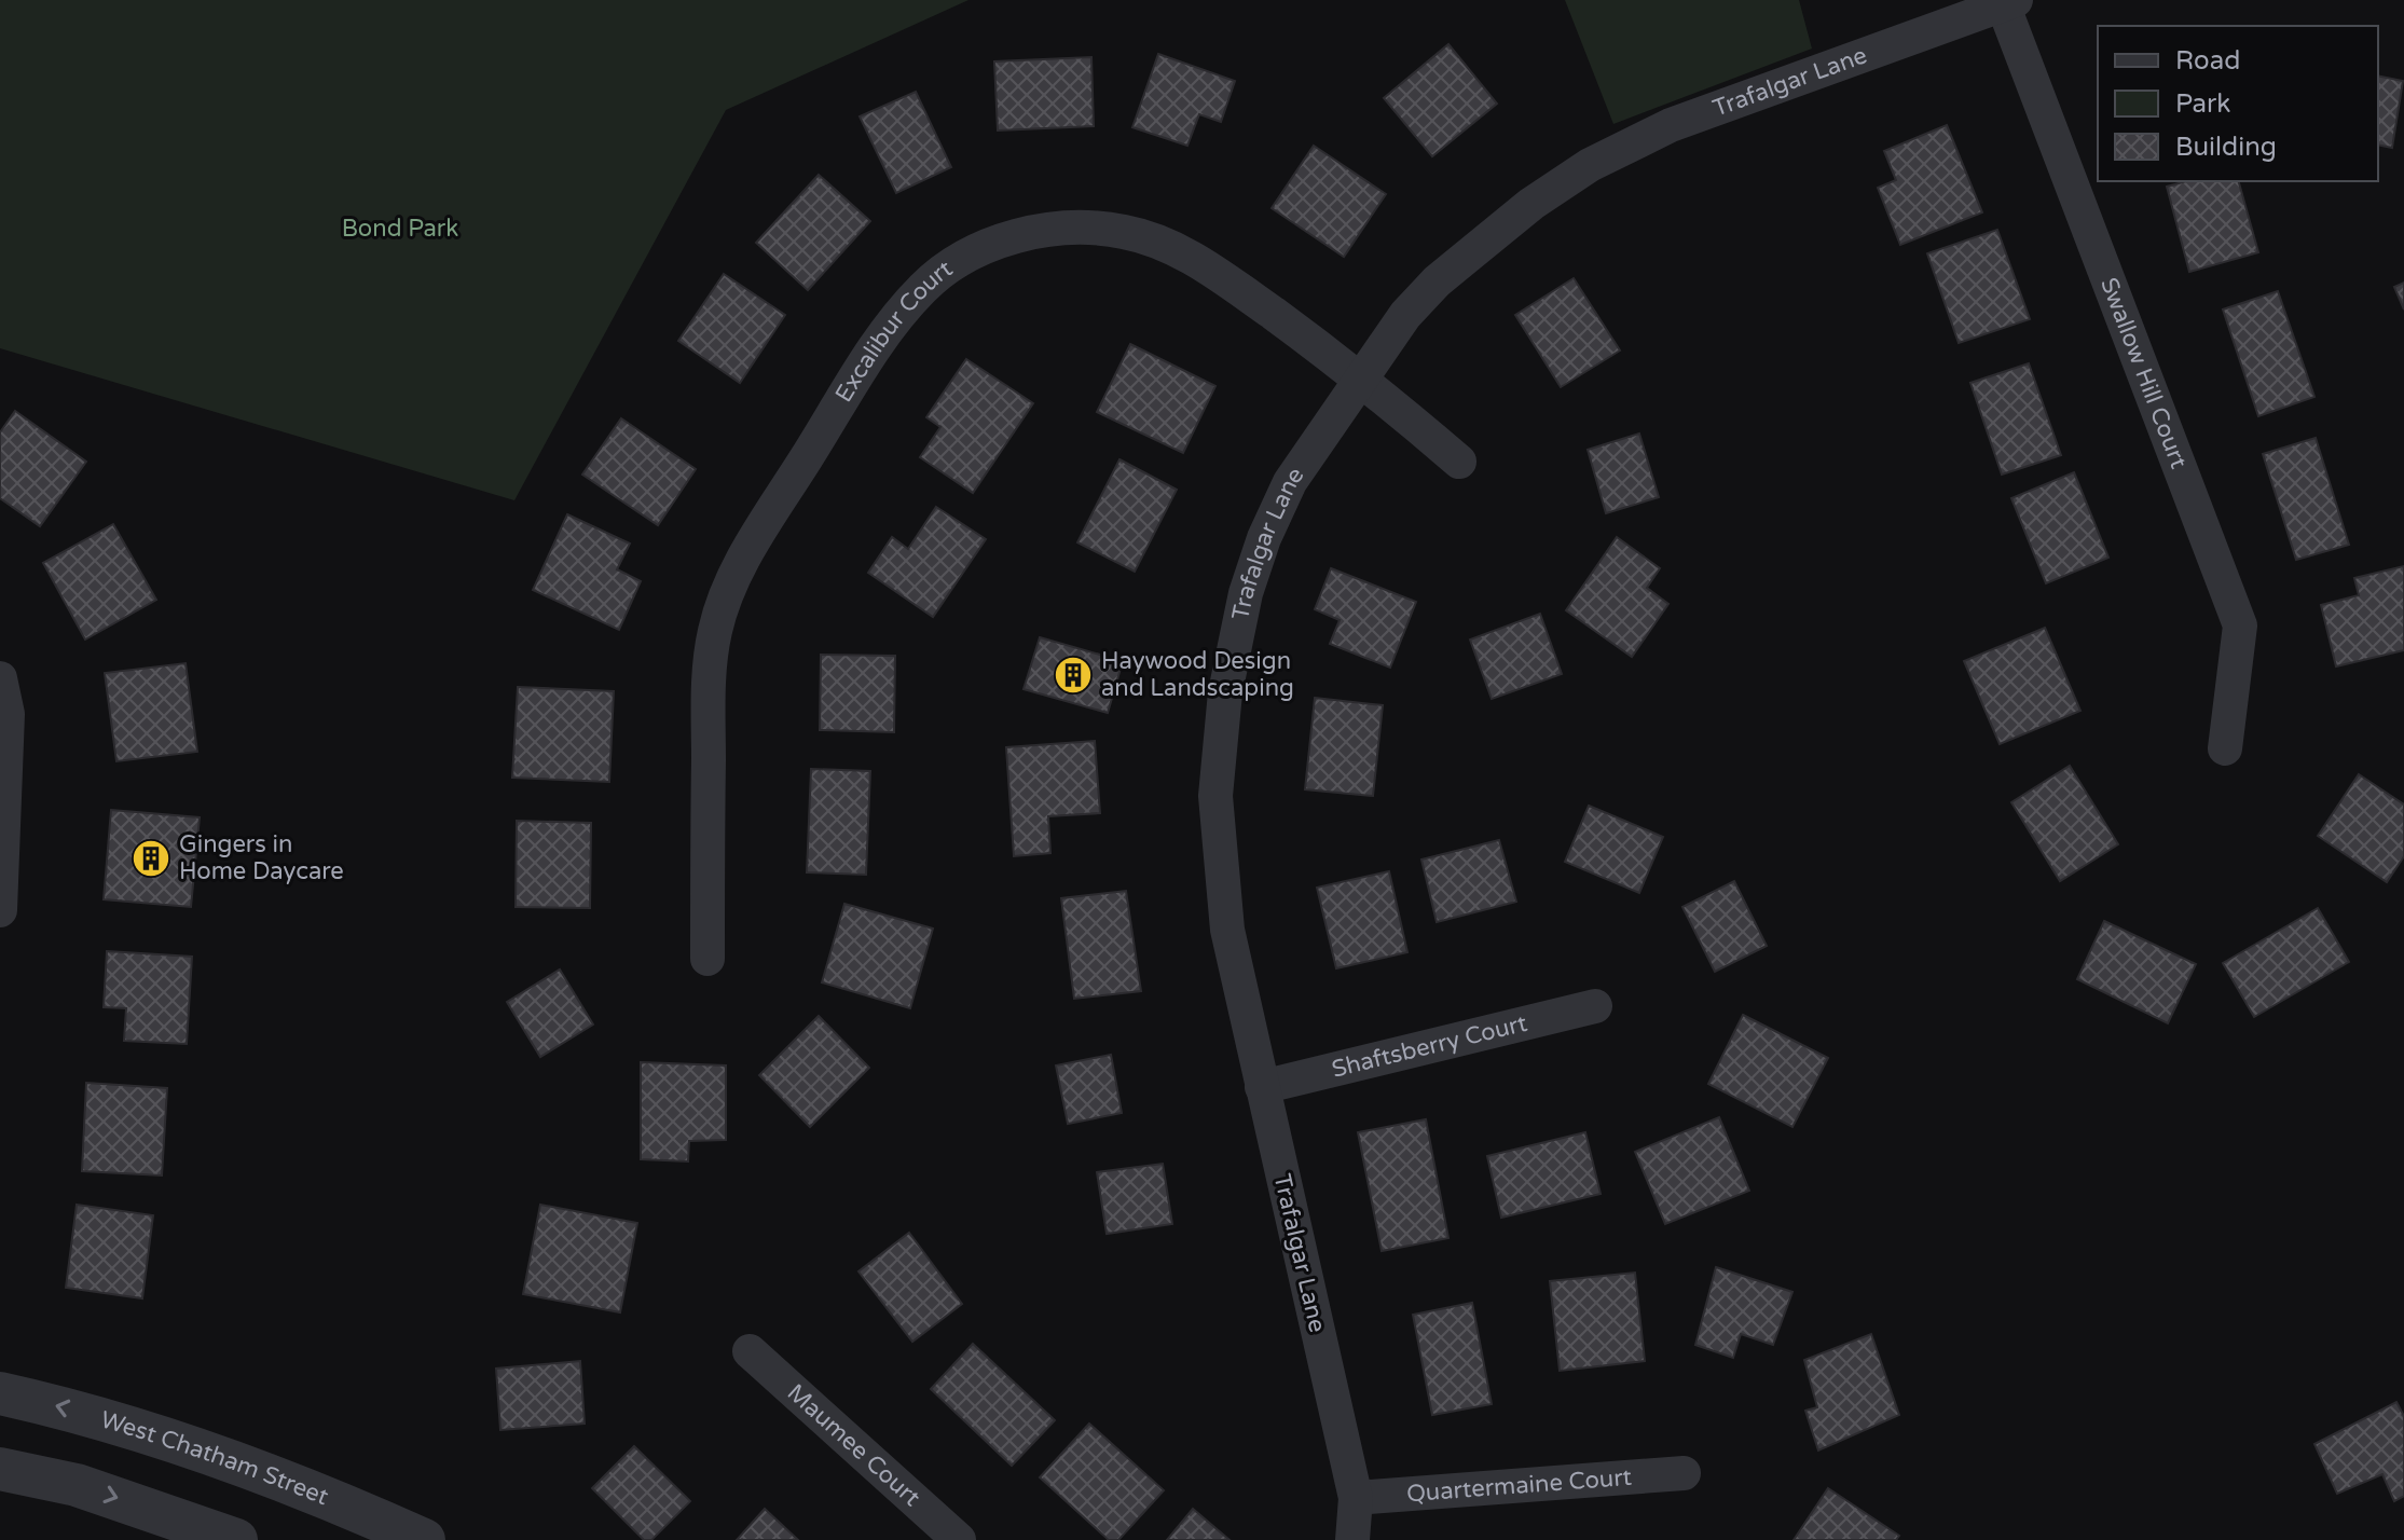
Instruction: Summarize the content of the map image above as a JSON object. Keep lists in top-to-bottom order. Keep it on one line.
{"streets":{"street":["Trafalgar Lane","Excalibur Court","Swallow Hill Court","Shaftsberry Court","Maumee Court","West Chatham Street","Quartermaine Court"]},"crossings":[["Trafalgar Lane","Excalibur Court"],["Trafalgar Lane","Swallow Hill Court"],["Trafalgar Lane","Shaftsberry Court"],["Trafalgar Lane","Quartermaine Court"]],"parks":["Bond Park"],"places":{"building":["Haywood Design and Landscaping","Gingers in Home Daycare"]},"legend":["Road","Park","Building"]}
